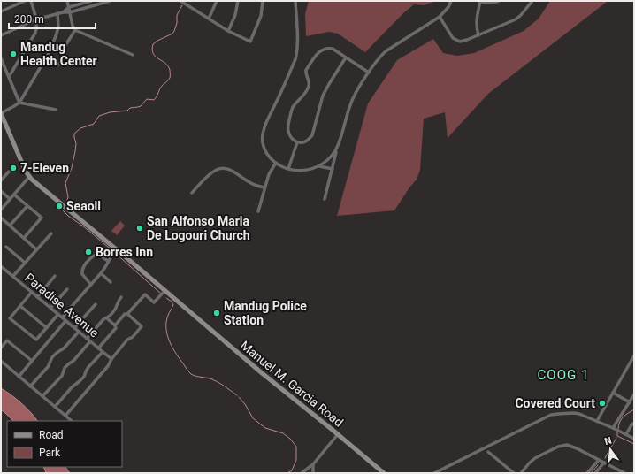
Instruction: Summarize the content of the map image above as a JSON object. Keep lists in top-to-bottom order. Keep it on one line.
{"streets":{"main road":["Manuel M. Garcia Road"],"street":["Paradise Avenue"]},"districts":["COOG 1"],"places":["Mandug Health Center","7-Eleven","Seaoil","San Alfonso Maria De Logouri Church","Borres Inn","Mandug Police Station","Covered Court"],"legend":["Road","Park"],"scale_bar":"200 m","north":"top"}
